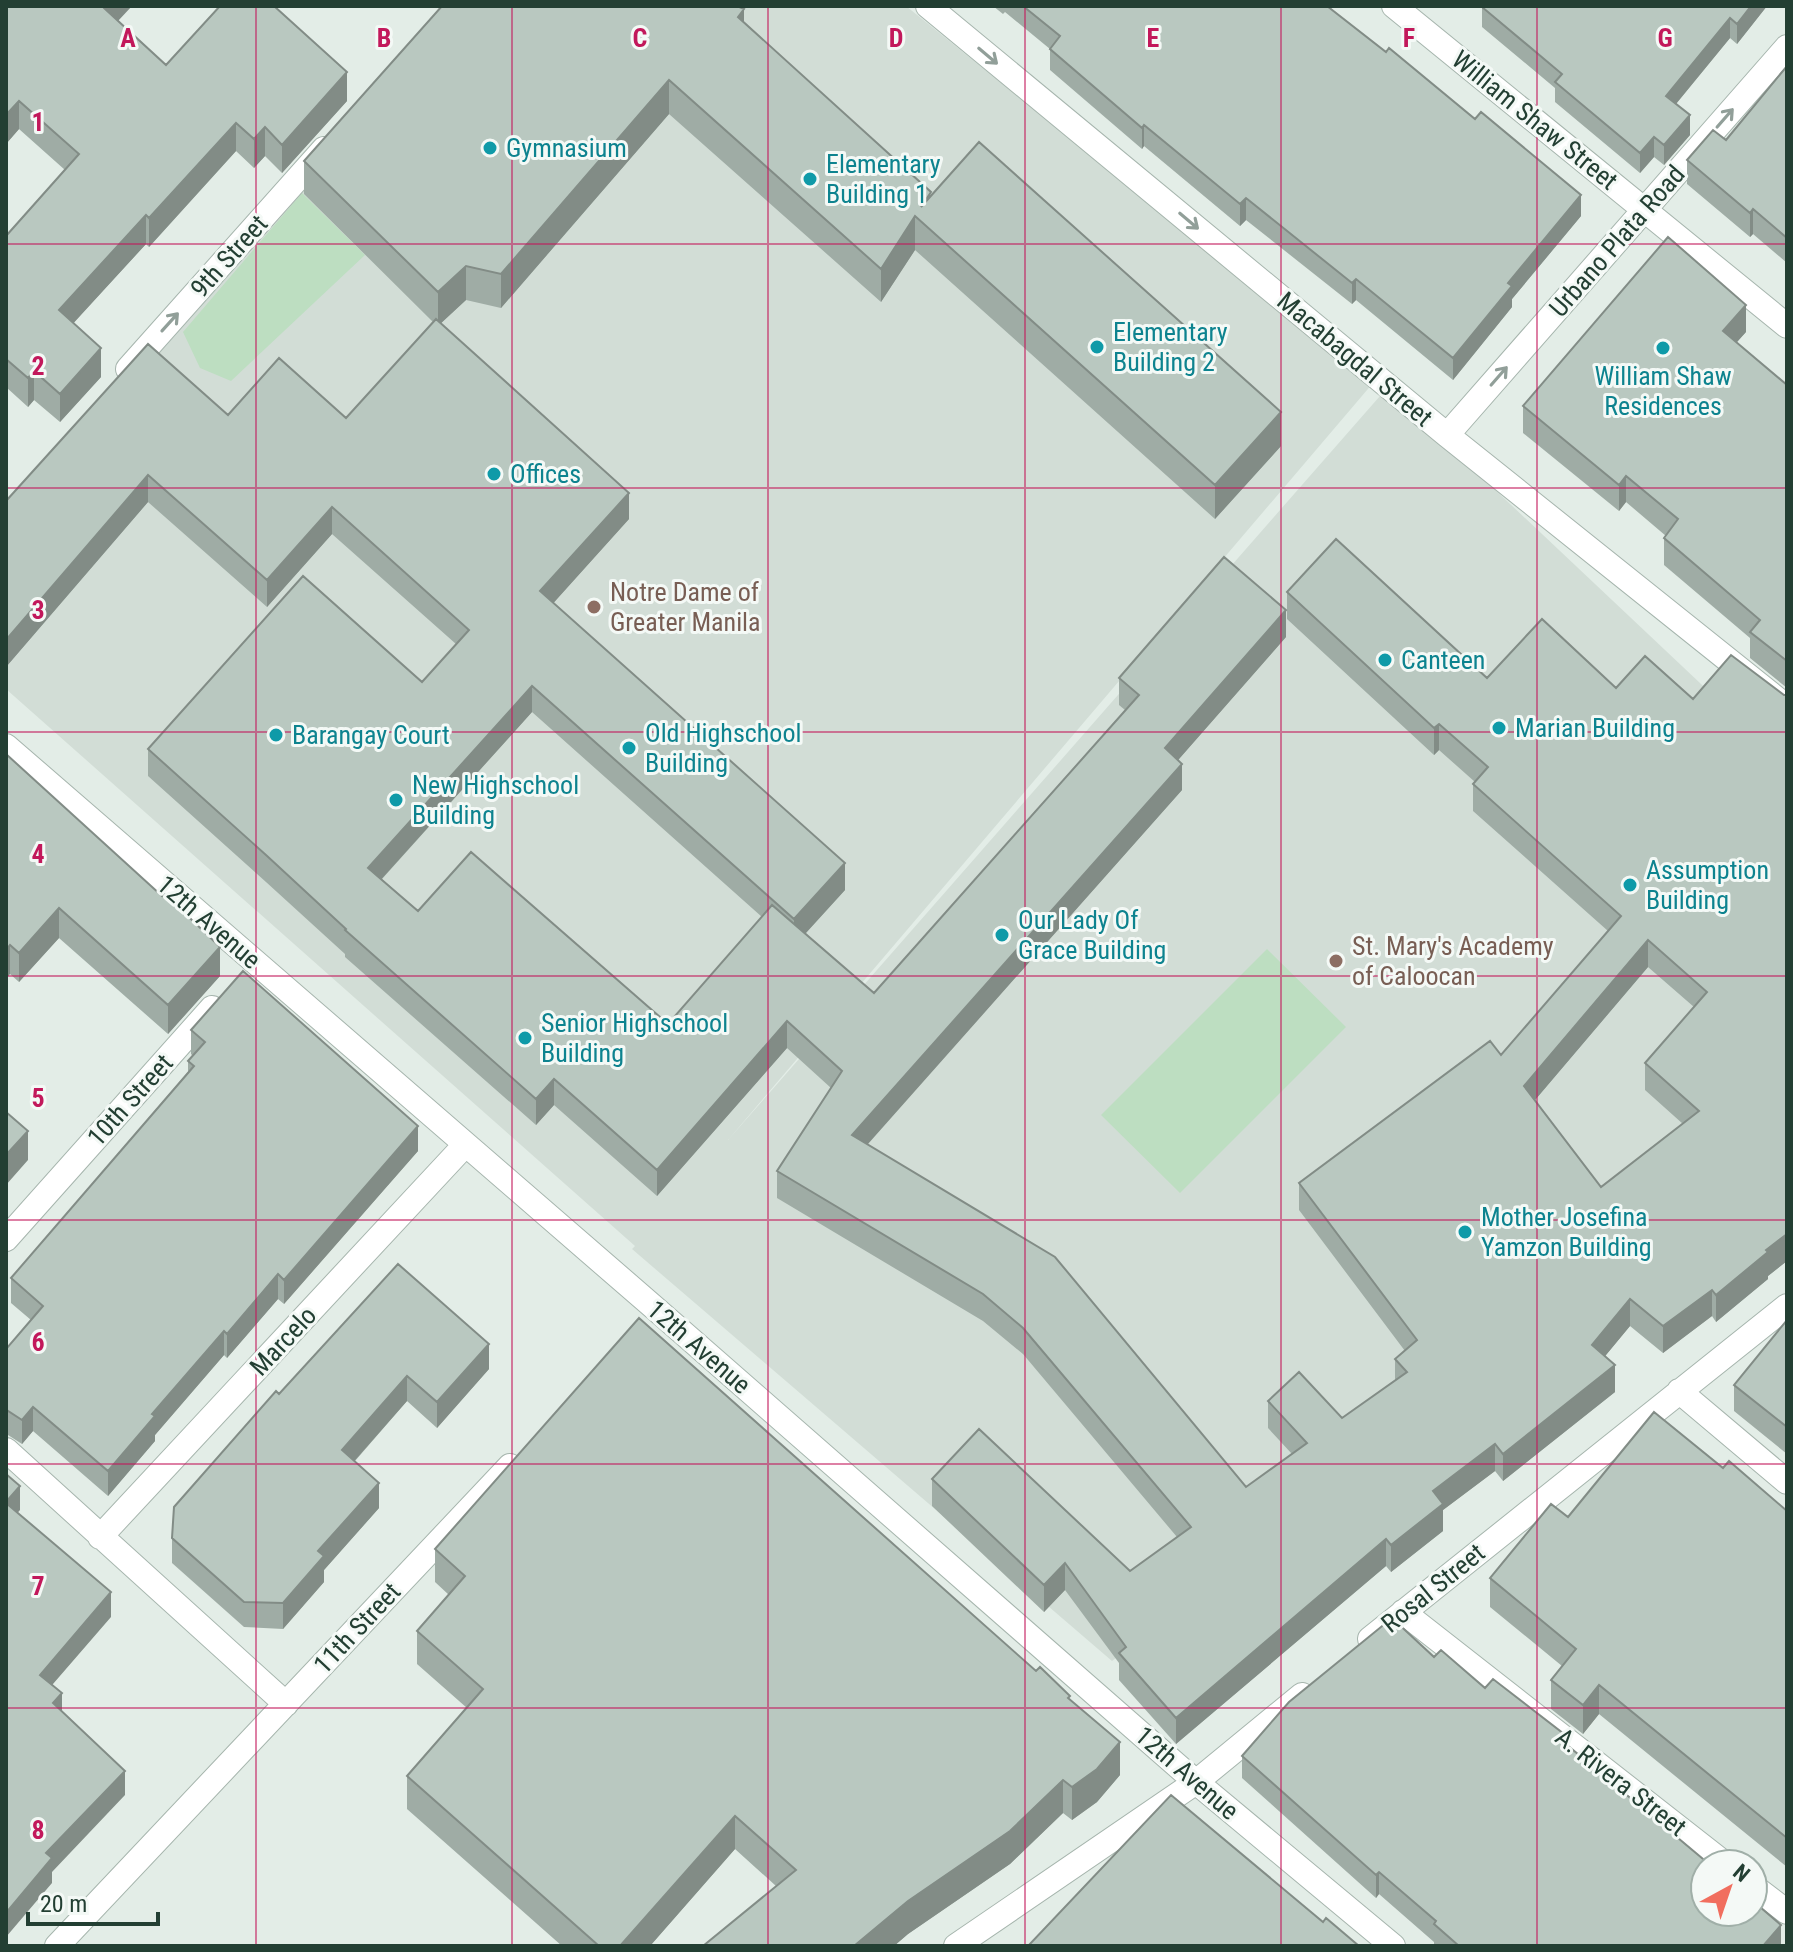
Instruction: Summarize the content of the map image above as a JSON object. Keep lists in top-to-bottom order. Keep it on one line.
{"streets":{"street":["William Shaw Street","Urbano Plata Road","9th Street","Macabagdal Street","12th Avenue","10th Street","Marcelo","Rosal Street","11th Street","A. Rivera Street"]},"crossings":[["William Shaw Street","Urbano Plata Road"],["Urbano Plata Road","Macabagdal Street"],["12th Avenue","10th Street"],["12th Avenue","Marcelo"],["Rosal Street","A. Rivera Street"]],"one_way":["Urbano Plata Road","9th Street","Macabagdal Street"],"places":["Gymnasium","Elementary Building 1","Elementary Building 2","William Shaw Residences","Offices","Notre Dame of Greater Manila","Canteen","Marian Building","Barangay Court","Old Highschool Building","New Highschool Building","Assumption Building","Our Lady Of Grace Building","St. Mary's Academy of Caloocan","Senior Highschool Building","Mother Josefina Yamzon Building"],"scale_bar":"20 m","north":"top right","grid":{"columns":["A","B","C","D","E","F","G"],"rows":["1","2","3","4","5","6","7","8"]}}
